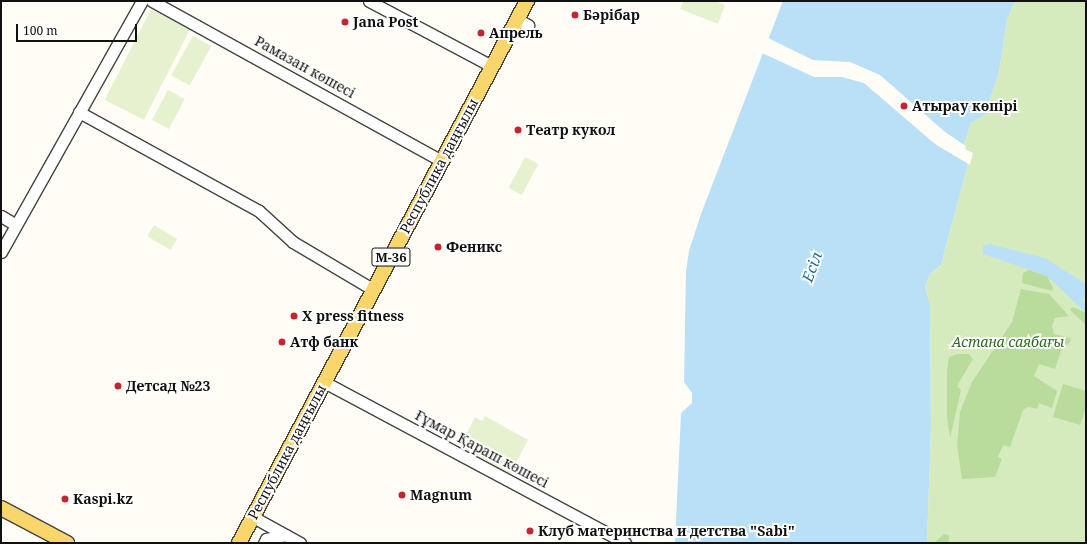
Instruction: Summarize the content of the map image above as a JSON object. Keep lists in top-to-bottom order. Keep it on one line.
{"streets":{"main road":["Республика даңғылы","M-36"],"street":["Рамазан көшесі","Ғұмар Қараш көшесі"]},"crossings":[["Рамазан көшесі","Республика даңғылы"],["Республика даңғылы","Ғұмар Қараш көшесі"]],"water":["Есіл"],"parks":["Астана саябағы"],"places":["Бәрібар","Jana Post","Апрель","Атырау көпірі","Театр кукол","Феникс","X press fitness","Атф банк","Детсад №23","Magnum","Kaspi.kz","Клуб материнства и детства \"Sabi\""],"scale_bar":"100 m"}
